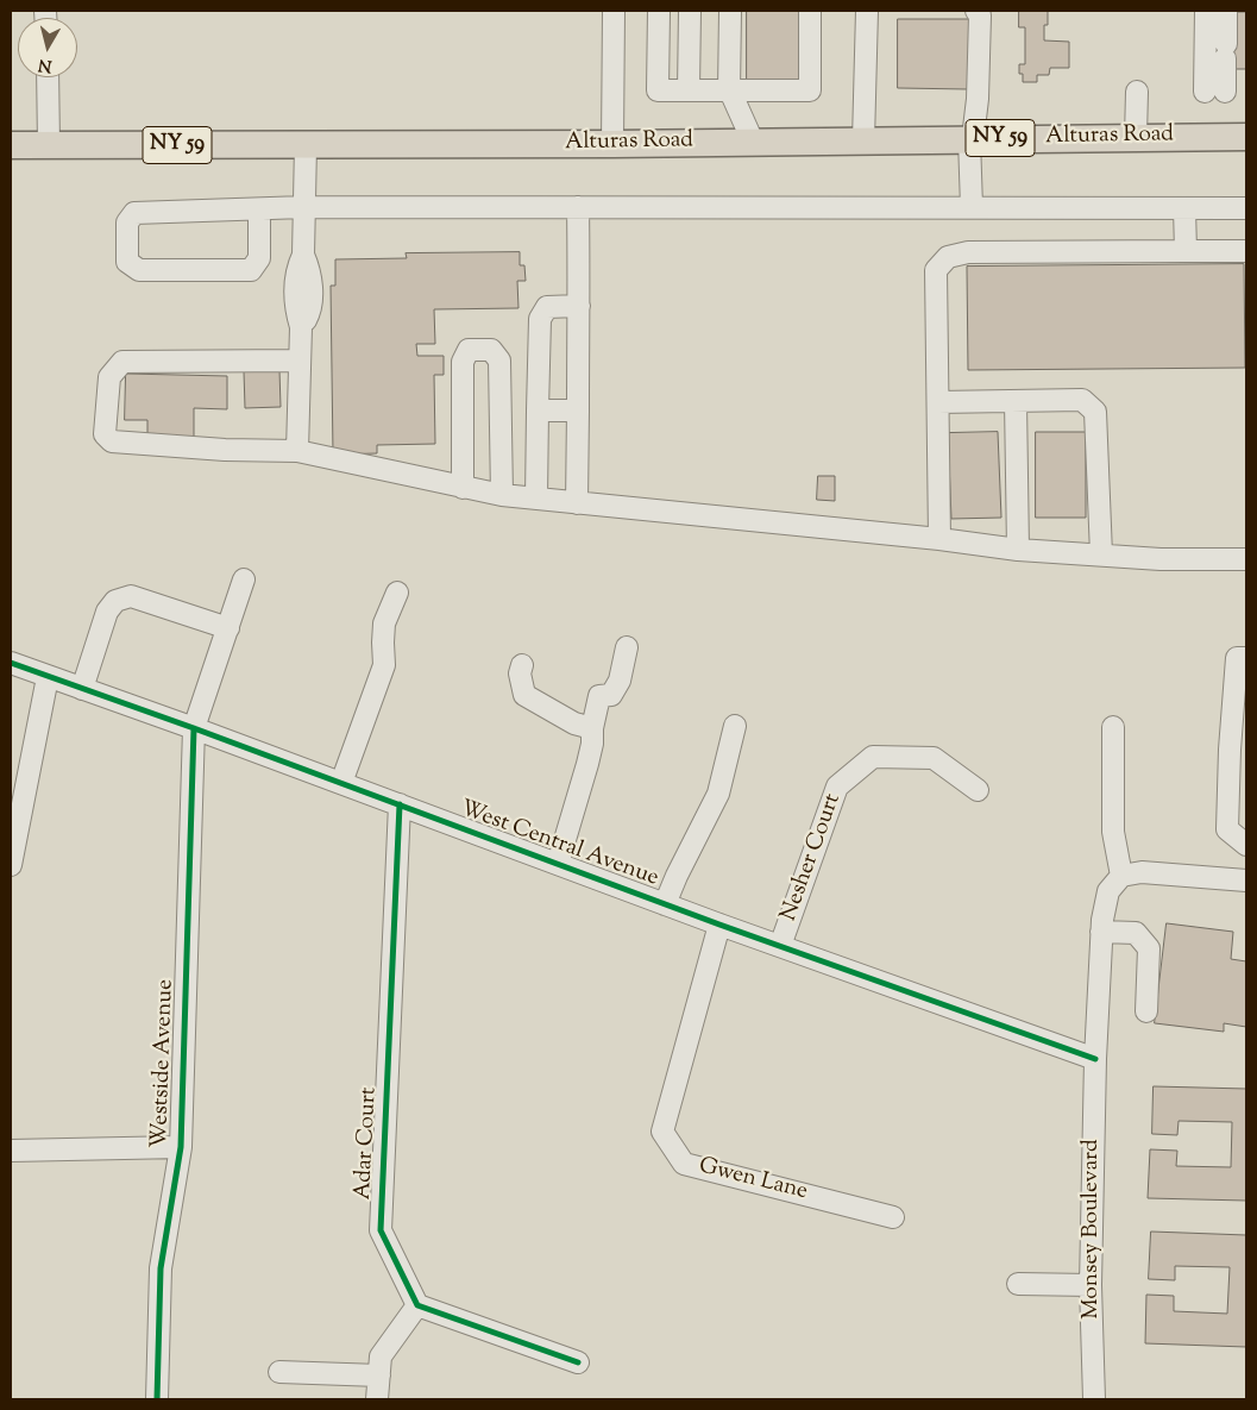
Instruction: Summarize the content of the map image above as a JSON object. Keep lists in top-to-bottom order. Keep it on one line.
{"streets":{"main road":["Alturas Road","NY 59"],"street":["West Central Avenue","Nesher Court","Westside Avenue","Adar Court","Gwen Lane","Monsey Boulevard"]},"crossings":[["West Central Avenue","Nesher Court"],["West Central Avenue","Westside Avenue"],["West Central Avenue","Adar Court"],["West Central Avenue","Gwen Lane"],["West Central Avenue","Monsey Boulevard"]],"north":"bottom"}
